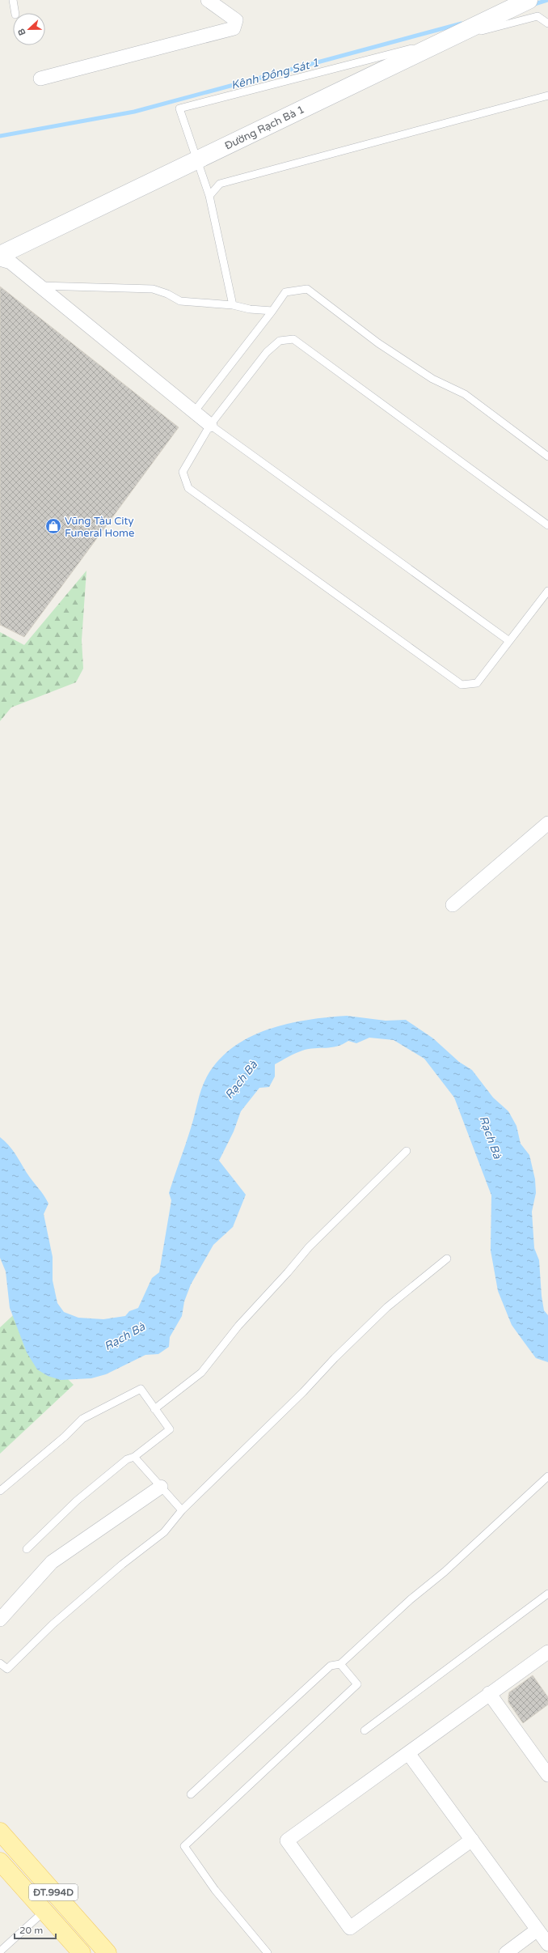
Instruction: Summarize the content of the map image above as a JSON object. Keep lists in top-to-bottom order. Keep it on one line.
{"streets":{"main road":["ĐT.994D"],"street":["Đường Rạch Bà 1"]},"water":["Kênh Đồng Sát 1","Rạch Bà"],"places":{"shop":["Vũng Tàu City Funeral Home"]},"scale_bar":"20 m","north":"left"}
